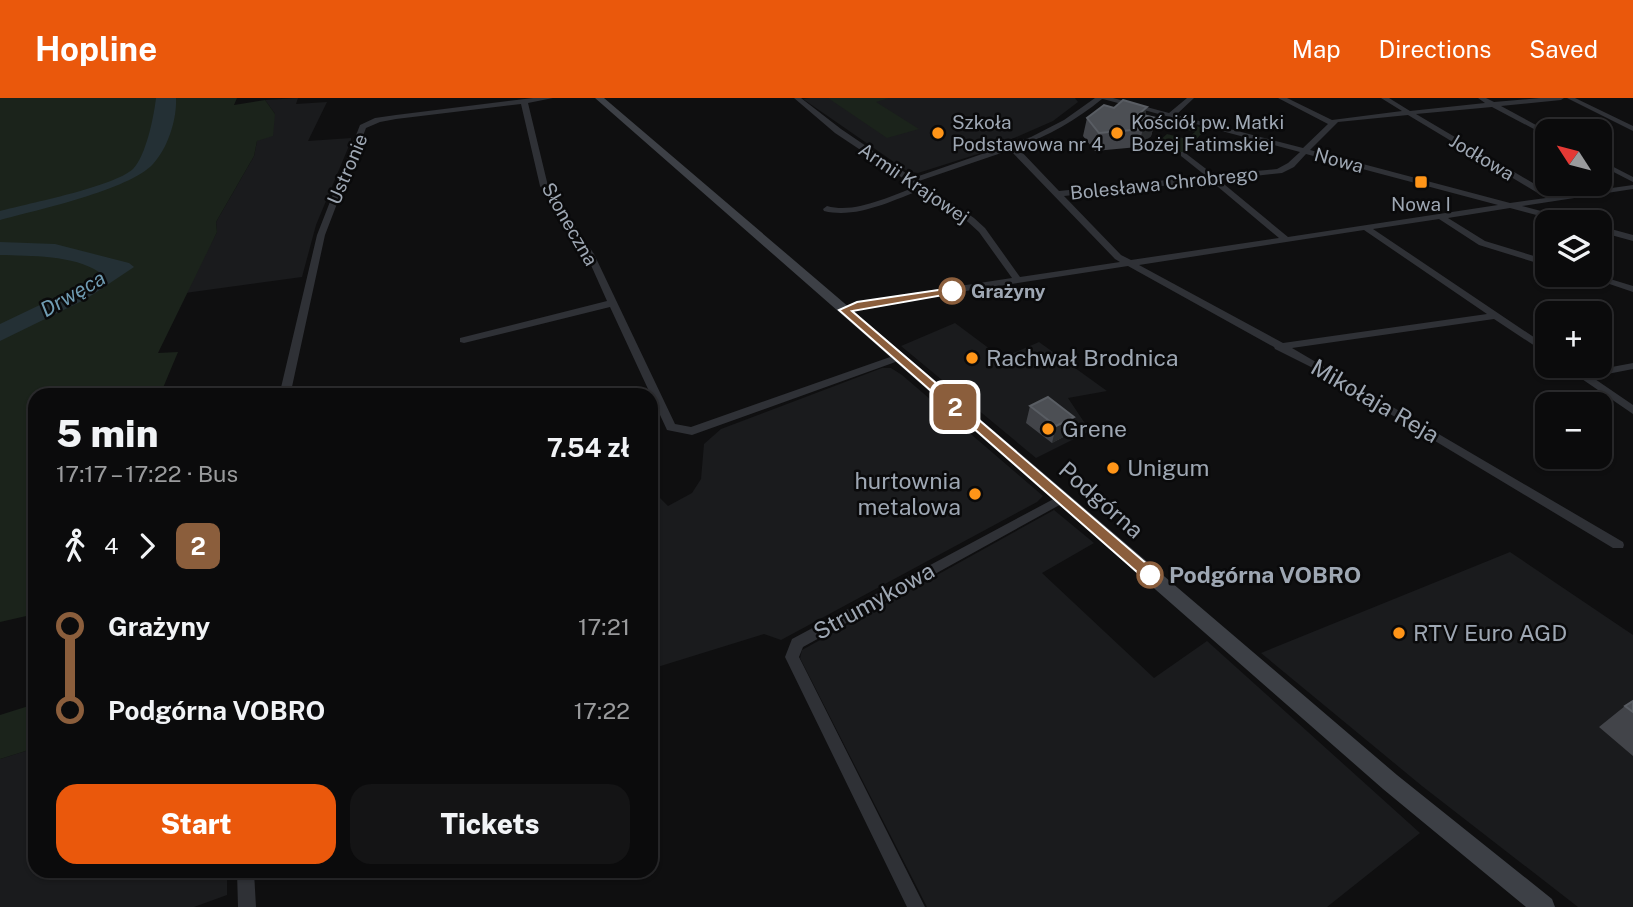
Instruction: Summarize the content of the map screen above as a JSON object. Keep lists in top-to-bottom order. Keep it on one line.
{"streets":{"main road":["Podgórna"],"street":["Jodłowa","Nowa","Ustronie","Armii Krajowej","Bolesława Chrobrego","Słoneczna","Mikołaja Reja","Strumykowa"]},"crossings":[["Nowa","Bolesława Chrobrego"],["Ustronie","Słoneczna"],["Słoneczna","Podgórna"],["Podgórna","Strumykowa"]],"water":["Drwęca"],"places":{"other":["Szkoła Podstawowa nr 4","Kościół pw. Matki Bożej Fatimskiej","Grażyny","Rachwał Brodnica","Grene","Unigum","hurtownia metalowa","Podgórna VOBRO","RTV Euro AGD"],"transit":["Nowa I"]},"lines":["bus line 2"],"north":"top left","page":{"header":"Hopline","nav":["Map","Directions","Saved"],"on_map":"2","map_buttons":["+","−"],"heading":["5 min","17:17 – 17:22 · Bus","7.54 zł"],"legs":["4","2"],"list":[{"name":"Grażyny","value":"17:21"},{"name":"Podgórna VOBRO","value":"17:22"}],"buttons":["Start","Tickets"]}}
